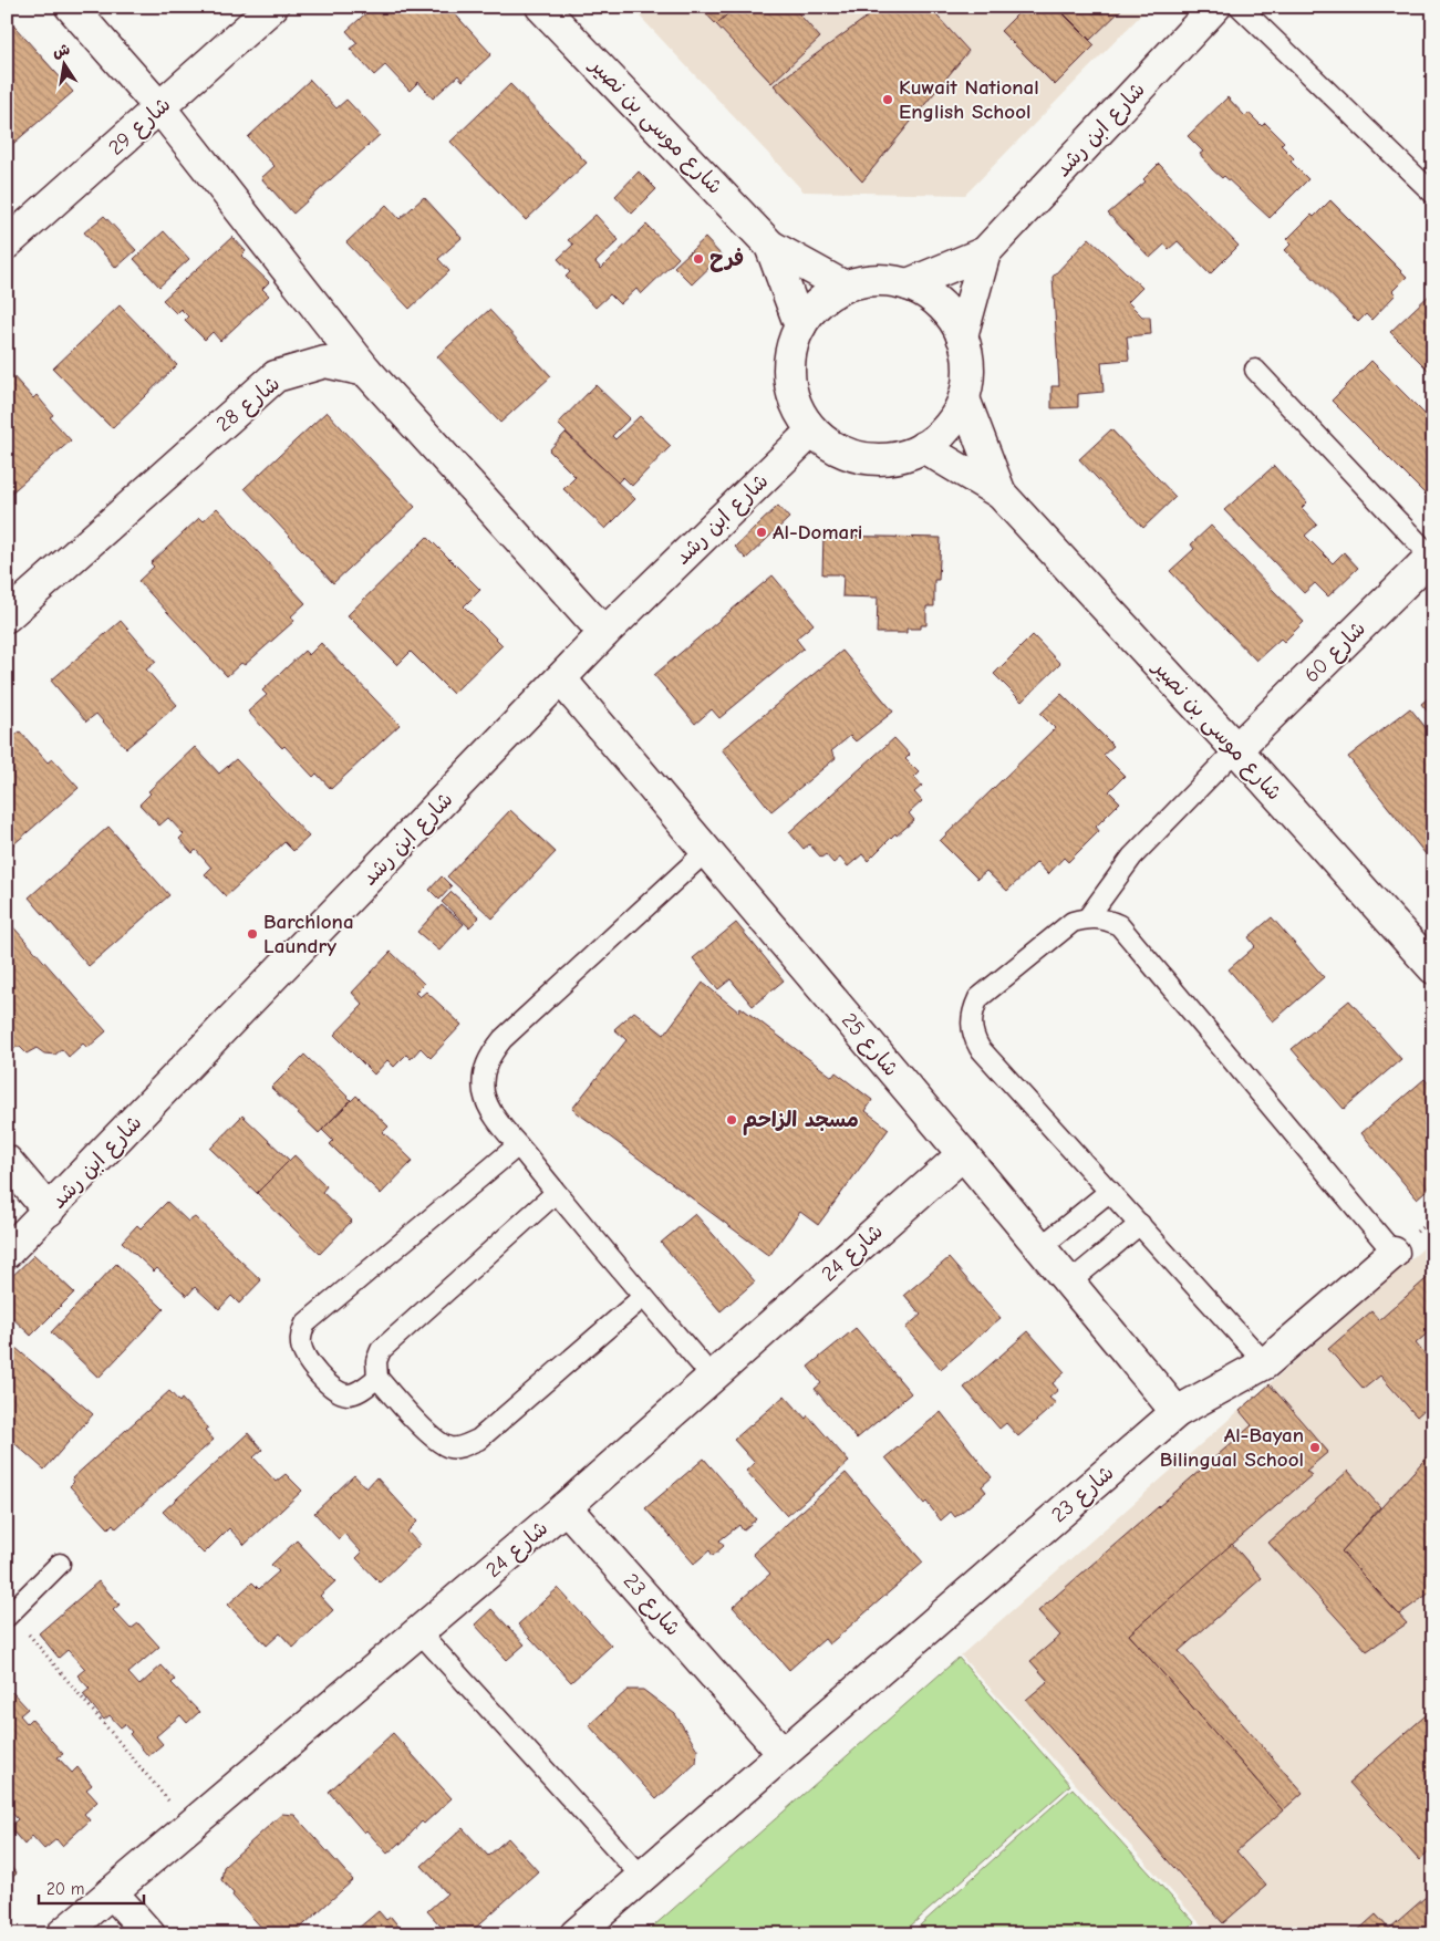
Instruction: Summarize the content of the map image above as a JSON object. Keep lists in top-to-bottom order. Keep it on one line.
{"streets":{"street":["شارع 29","شارع موسى بن نصير","شارع ابن رشد","شارع 28","شارع 60","شارع 25","شارع 24","شارع 23"]},"crossings":[["شارع موسى بن نصير","شارع ابن رشد"],["شارع موسى بن نصير","شارع 60"],["شارع ابن رشد","شارع 25"],["شارع 25","شارع 24"],["شارع 25","شارع 23"],["شارع 24","شارع 23"]],"places":["Kuwait National English School","فرح","Al-Domari","Barchlona Laundry","مسجد الزاحم","Al-Bayan Bilingual School"],"scale_bar":"20 m","north":"top"}
